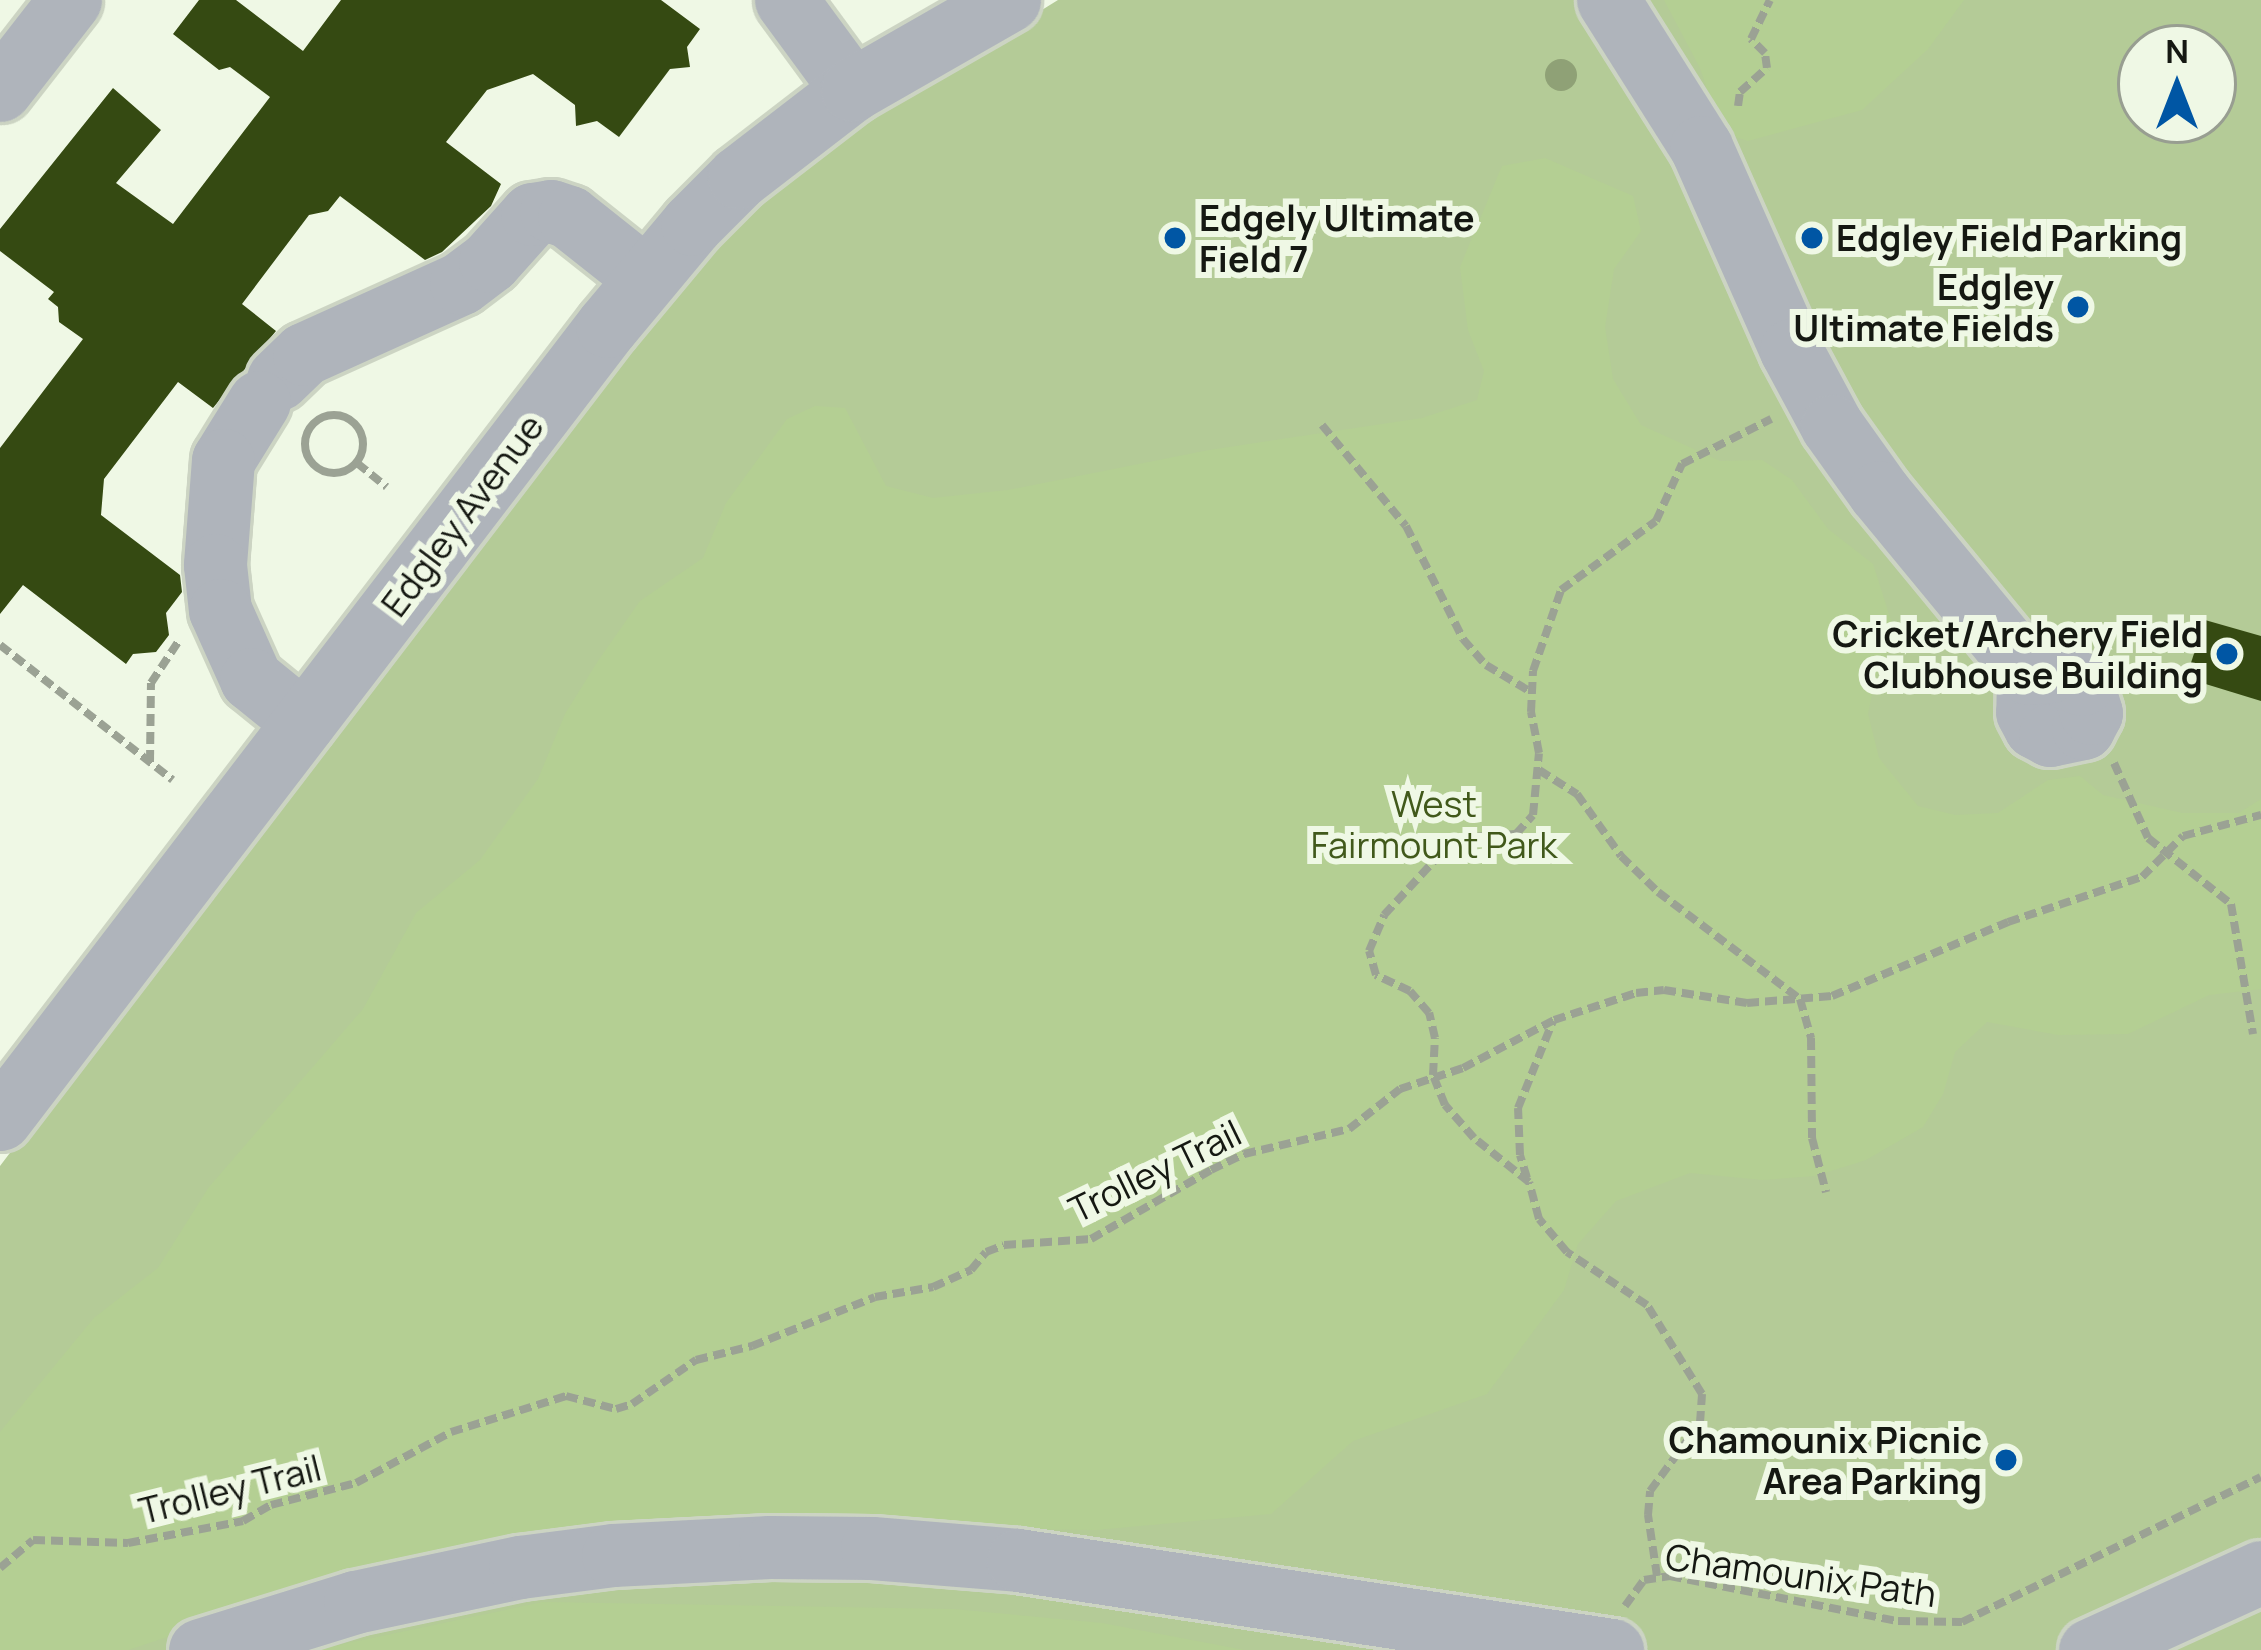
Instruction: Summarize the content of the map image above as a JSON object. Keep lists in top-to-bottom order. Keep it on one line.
{"streets":{"street":["Edgley Avenue"],"path":["Trolley Trail","Chamounix Path"]},"parks":["West Fairmount Park"],"places":["Edgely Ultimate Field 7","Edgley Field Parking","Edgley Ultimate Fields","Cricket/Archery Field Clubhouse Building","Chamounix Picnic Area Parking"],"north":"top"}
